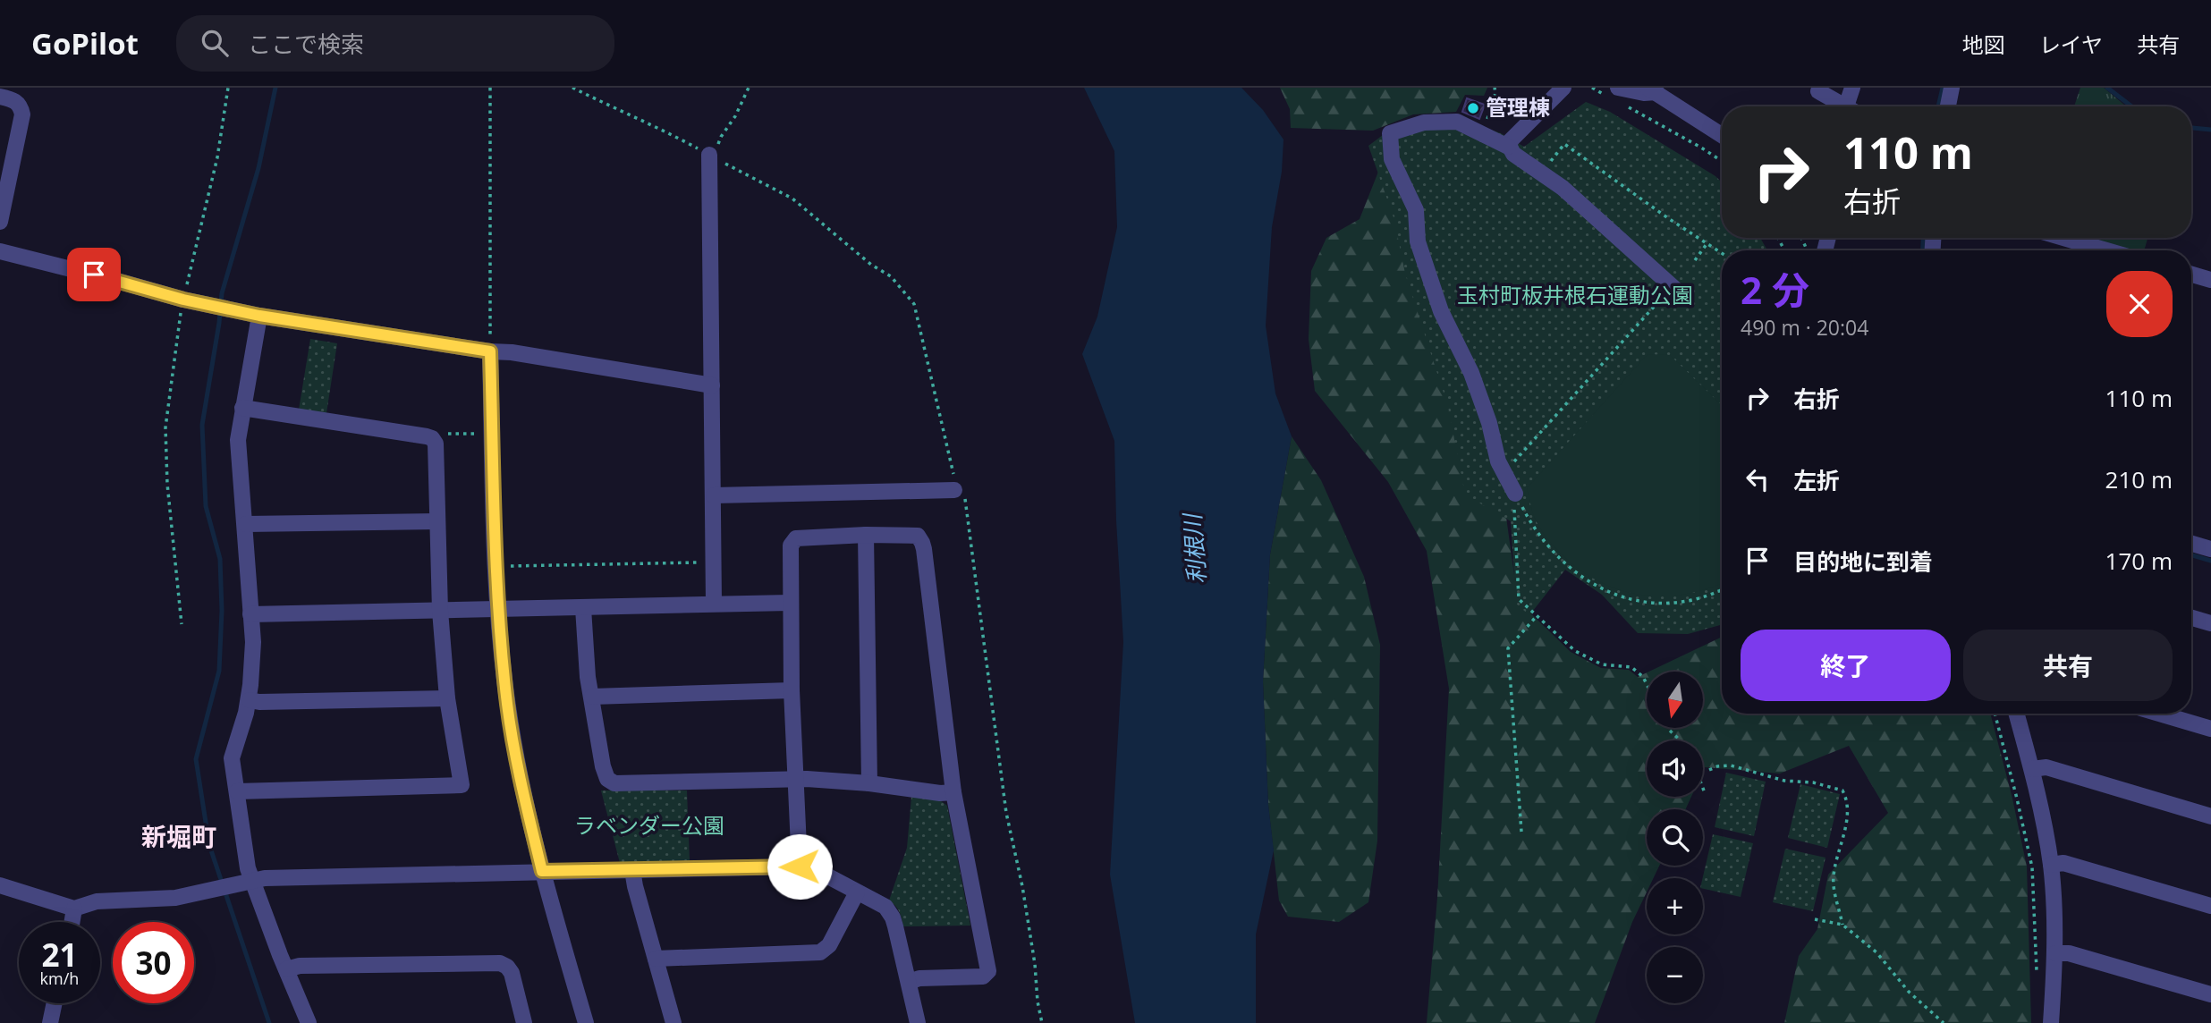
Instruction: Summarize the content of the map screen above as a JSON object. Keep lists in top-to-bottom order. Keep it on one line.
{"districts":["新堀町"],"water":["利根川"],"parks":["玉村町板井根石運動公園","ラベンダー公園"],"places":["管理棟"],"north":"bottom","page":{"header":"GoPilot","search":"ここで検索","nav":["地図","レイヤ","共有"],"turn":["110 m","右折"],"heading":["2 分","490 m · 20:04"],"list":[{"name":"右折","value":"110 m"},{"name":"左折","value":"210 m"},{"name":"目的地に到着","value":"170 m"}],"buttons":["終了","共有"],"map_buttons":["+","−"],"speed":"21 km/h","limit":"30"}}
